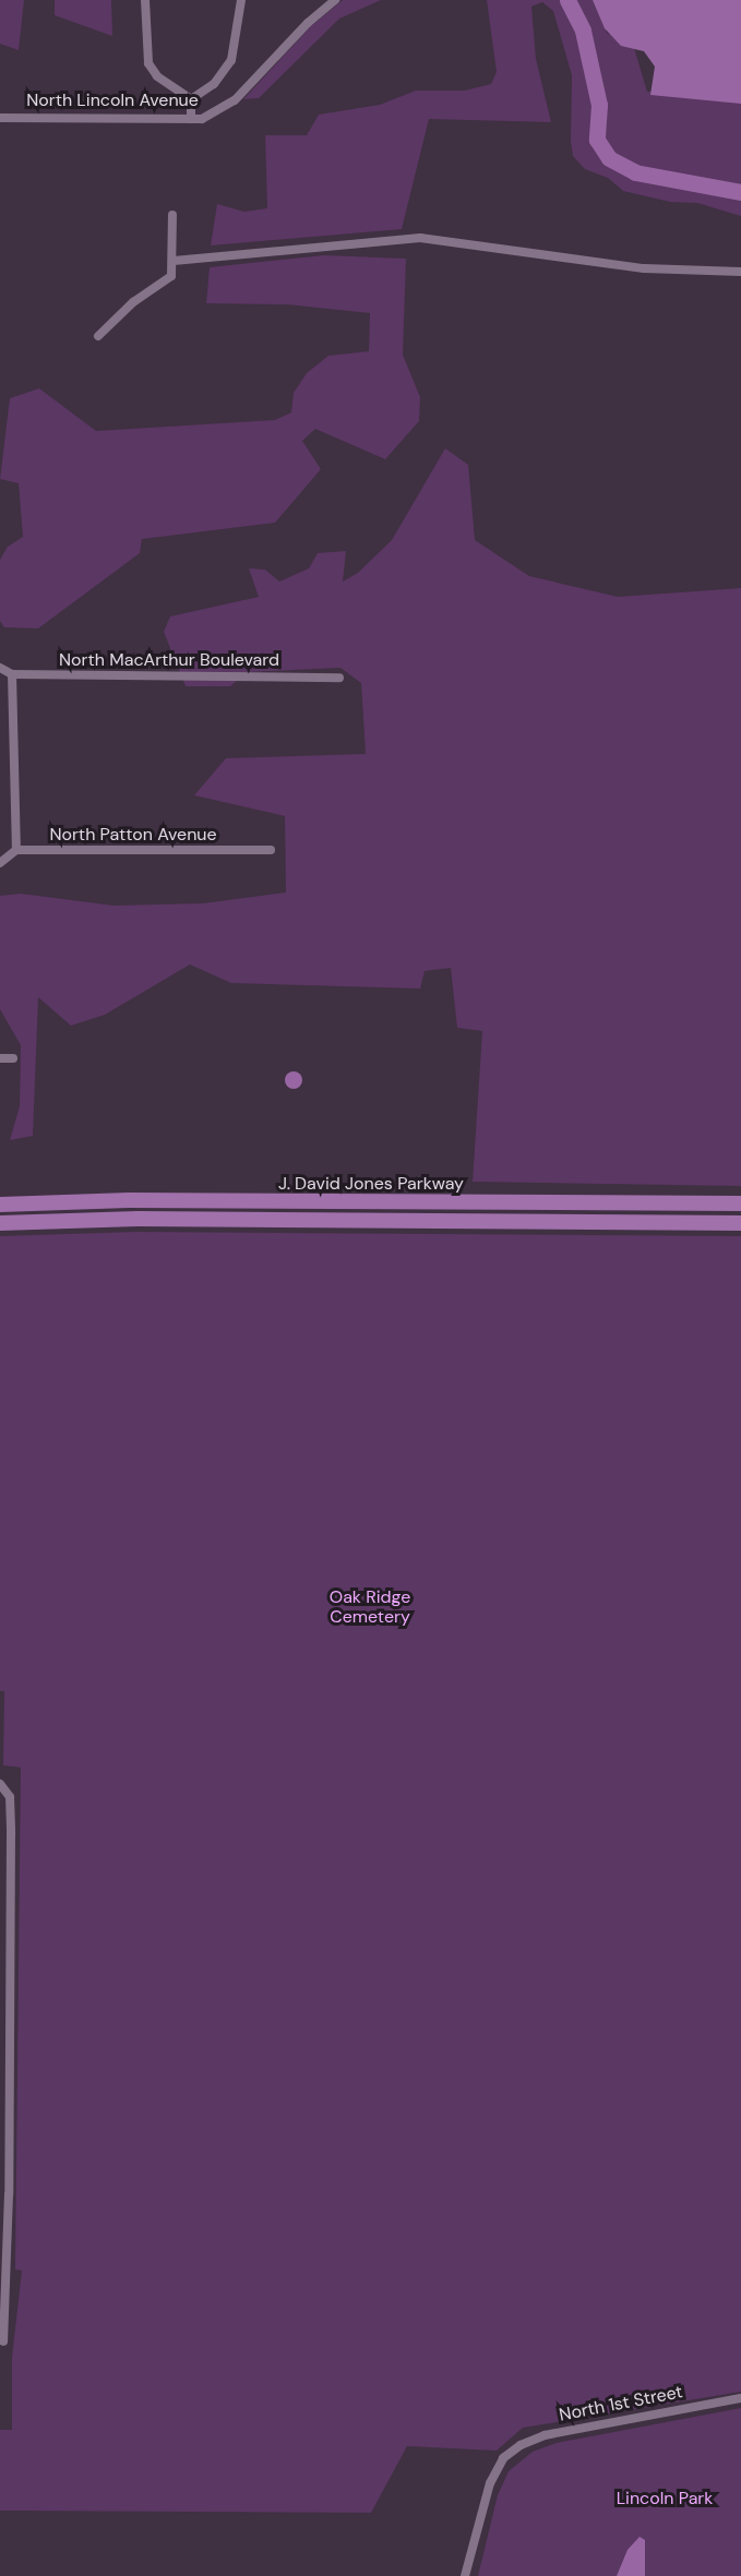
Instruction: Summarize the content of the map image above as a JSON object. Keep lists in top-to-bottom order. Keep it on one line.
{"streets":{"main road":["J. David Jones Parkway"],"street":["North Lincoln Avenue","North MacArthur Boulevard","North Patton Avenue","North 1st Street"]},"parks":["Oak Ridge Cemetery","Lincoln Park"]}
